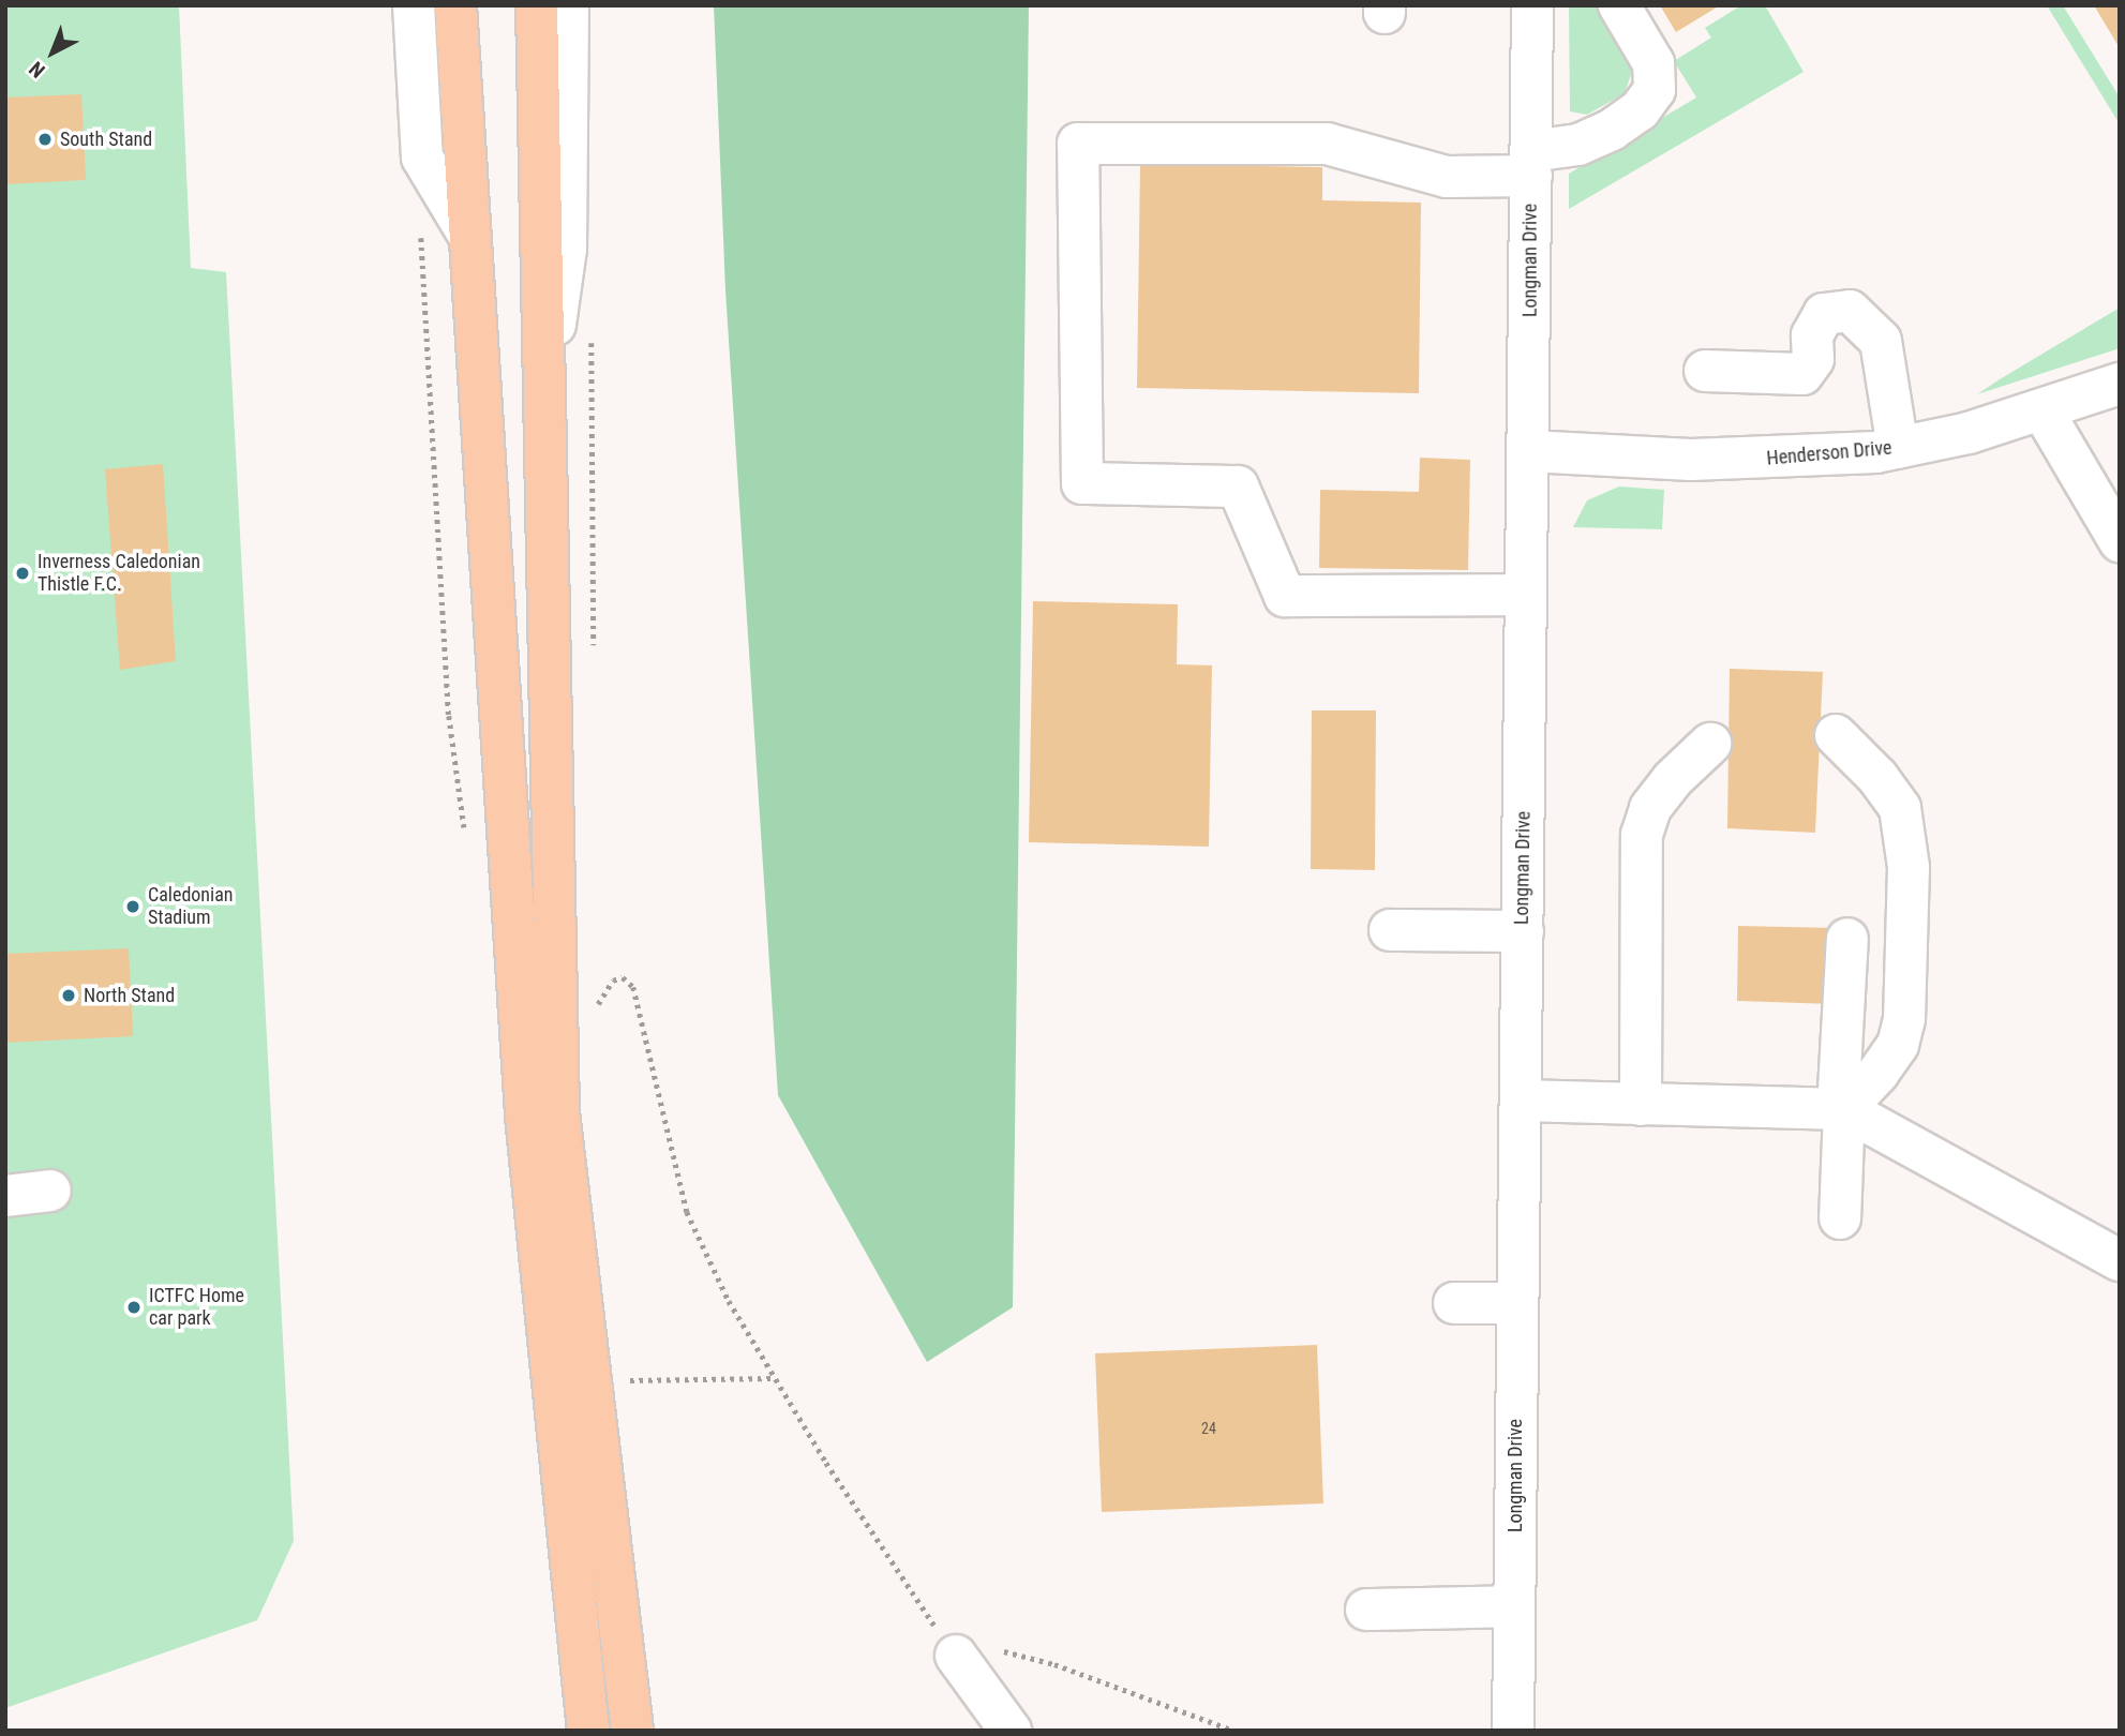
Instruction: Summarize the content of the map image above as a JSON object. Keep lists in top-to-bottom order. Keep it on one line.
{"streets":{"street":["Longman Drive","Henderson Drive"]},"crossings":[["Longman Drive","Henderson Drive"]],"places":["South Stand","Inverness Caledonian Thistle F.C.","Caledonian Stadium","North Stand","ICTFC Home car park"],"house_numbers":["24"],"north":"bottom left"}
